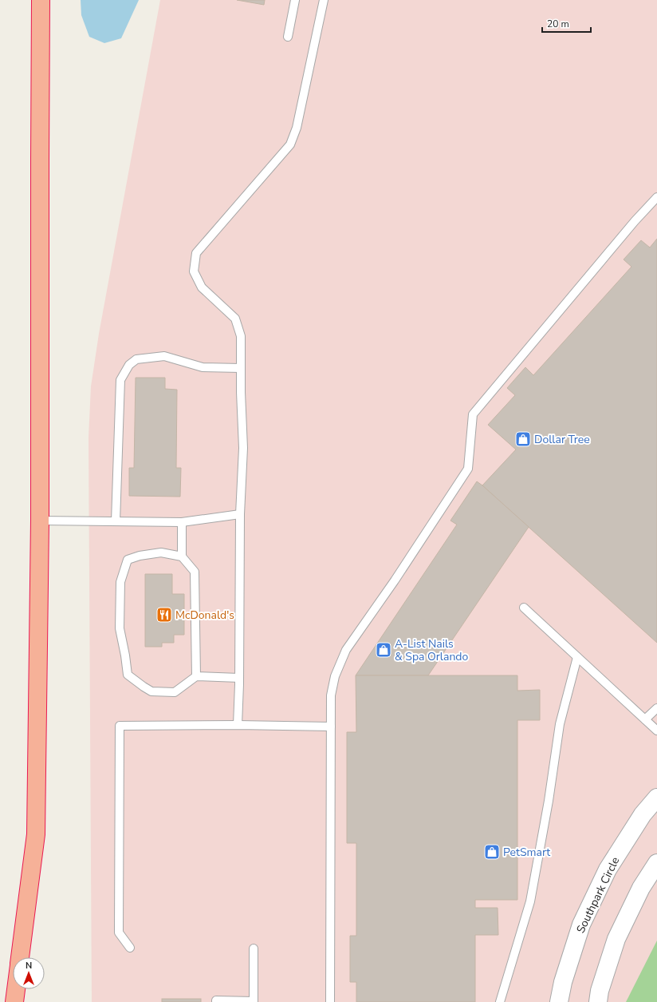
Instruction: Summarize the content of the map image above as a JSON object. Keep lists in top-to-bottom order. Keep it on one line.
{"streets":{"street":["Southpark Circle"]},"places":{"shop":["Dollar Tree","A-List Nails & Spa Orlando","PetSmart"],"restaurant":["McDonald's"]},"scale_bar":"20 m","north":"top"}
